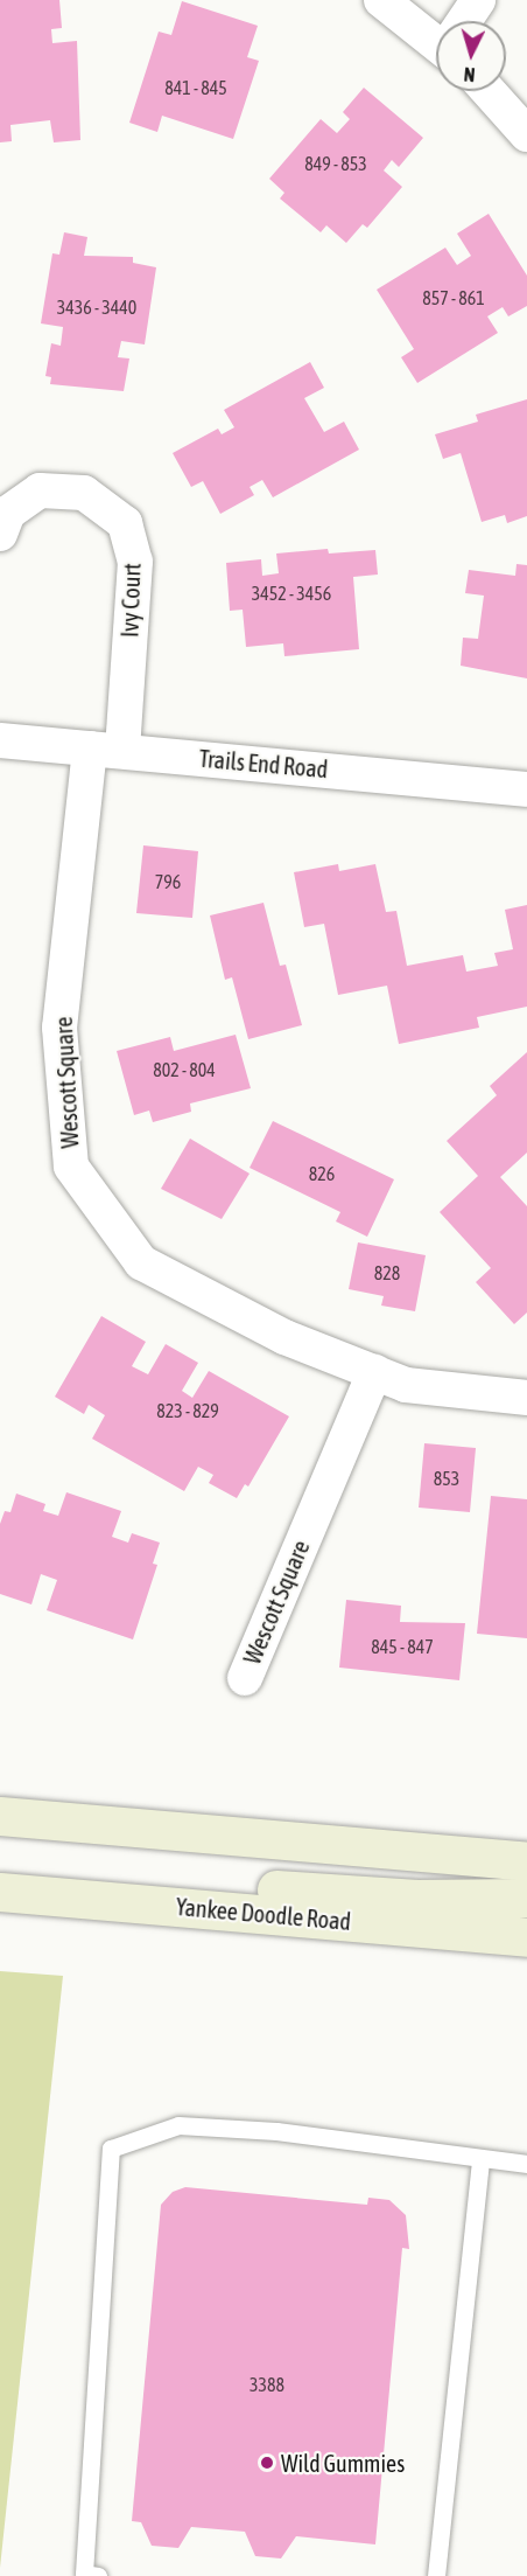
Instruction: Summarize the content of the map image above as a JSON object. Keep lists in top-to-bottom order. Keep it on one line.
{"streets":{"main road":["Yankee Doodle Road"],"street":["Ivy Court","Trails End Road","Wescott Square"]},"crossings":[["Ivy Court","Trails End Road"],["Ivy Court","Wescott Square"],["Trails End Road","Wescott Square"]],"places":["Wild Gummies"],"house_numbers":["841 - 845","849 - 853","857 - 861","3436 - 3440","3452 - 3456","796","802 - 804","826","828","823 - 829","853","845 - 847","3388"],"north":"bottom"}
